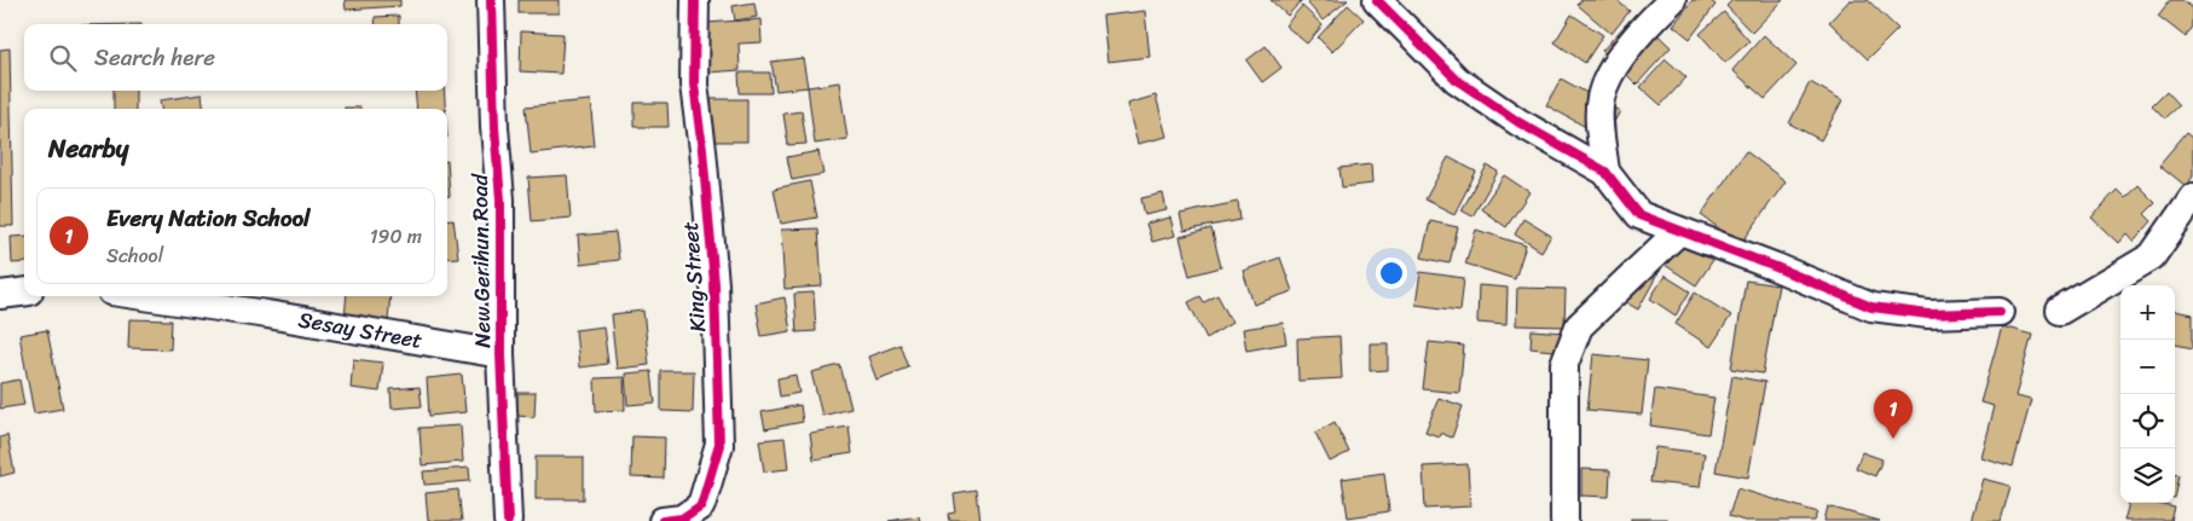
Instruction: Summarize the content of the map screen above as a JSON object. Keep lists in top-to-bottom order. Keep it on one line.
{"streets":{"street":["New Gerihun Road","King Street","Sesay Street"]},"crossings":[["New Gerihun Road","Sesay Street"]],"page":{"search":"Search here","heading":"Nearby","list":[{"mark":"1","name":"Every Nation School","note":"School","value":"190 m"}],"map_buttons":["+","−"],"pins":"1"}}
